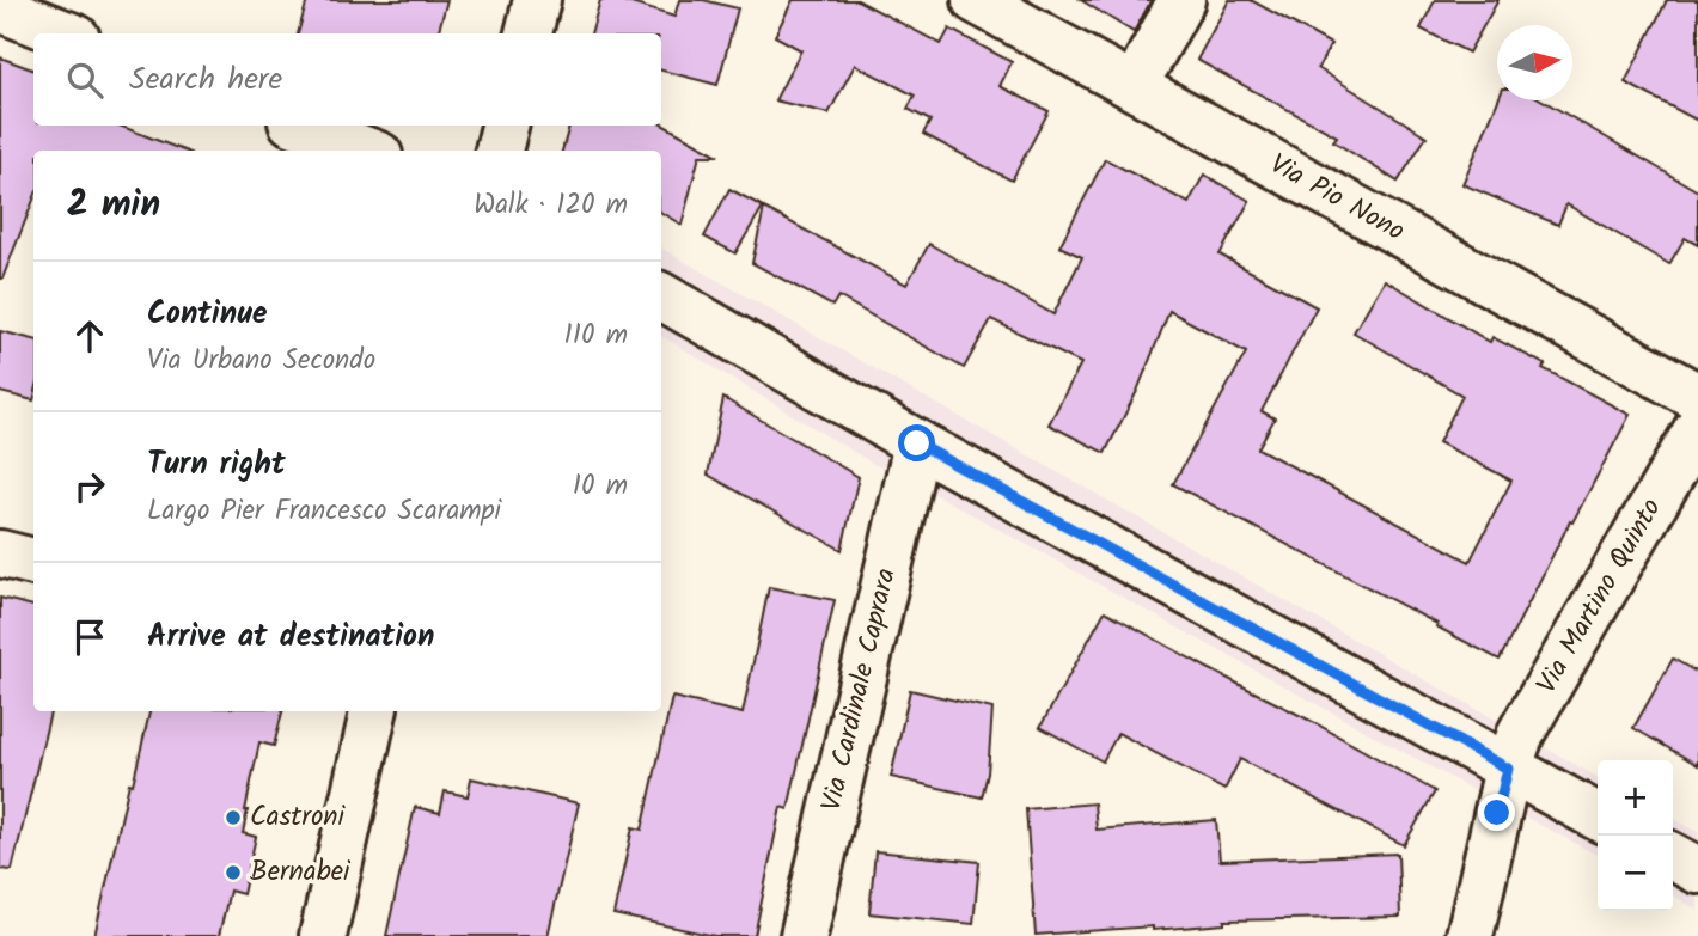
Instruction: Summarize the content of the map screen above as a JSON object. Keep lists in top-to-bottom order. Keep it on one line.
{"streets":{"street":["Via Pio Nono","Via Martino Quinto","Via Cardinale Caprara"]},"places":["Castroni","Bernabei"],"north":"right","page":{"search":"Search here","heading":["2 min","Walk · 120 m"],"list":[["Continue","Via Urbano Secondo","110 m"],["Turn right","Largo Pier Francesco Scarampi","10 m"],"Arrive at destination"],"map_buttons":["+","−"]}}
